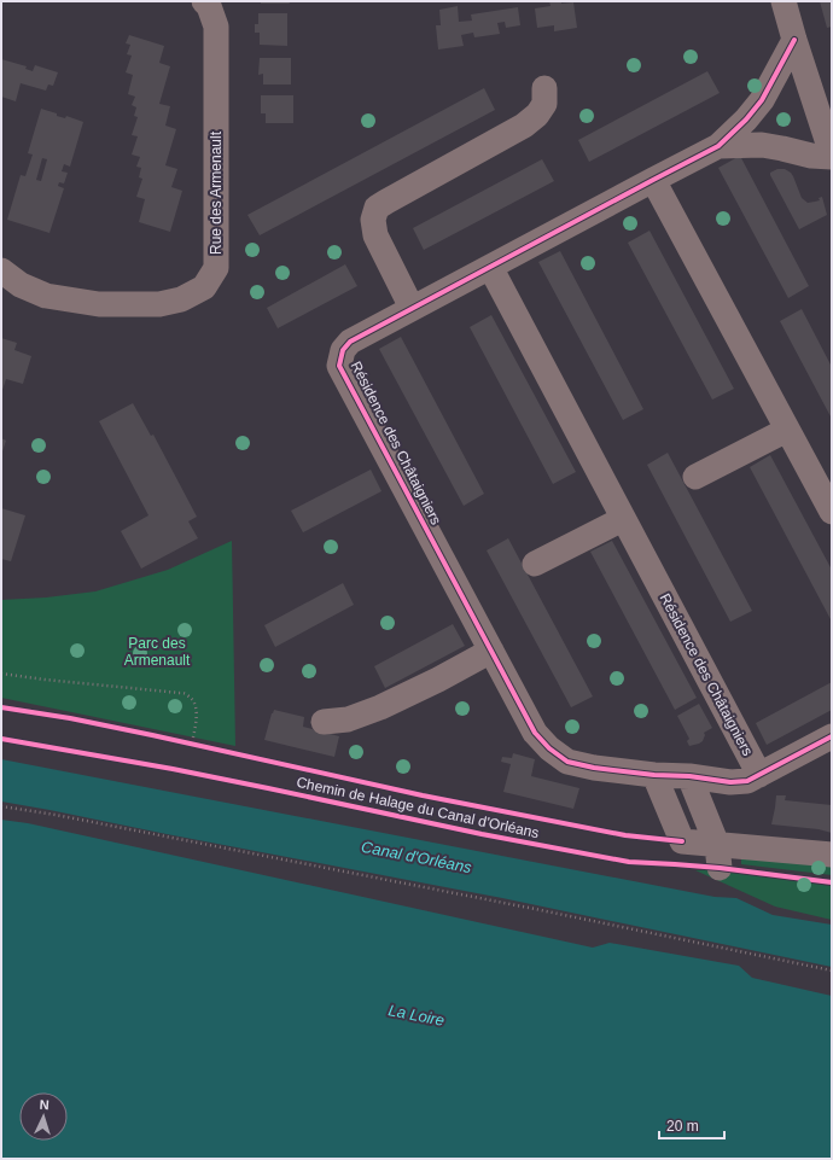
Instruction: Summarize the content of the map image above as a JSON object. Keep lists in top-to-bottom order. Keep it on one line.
{"streets":{"street":["Rue des Armenault","Résidence des Châtaigniers"],"cycle path":["Chemin de Halage du Canal d'Orléans"]},"water":["Canal d'Orléans","La Loire"],"parks":["Parc des Armenault"],"scale_bar":"20 m","north":"top"}
